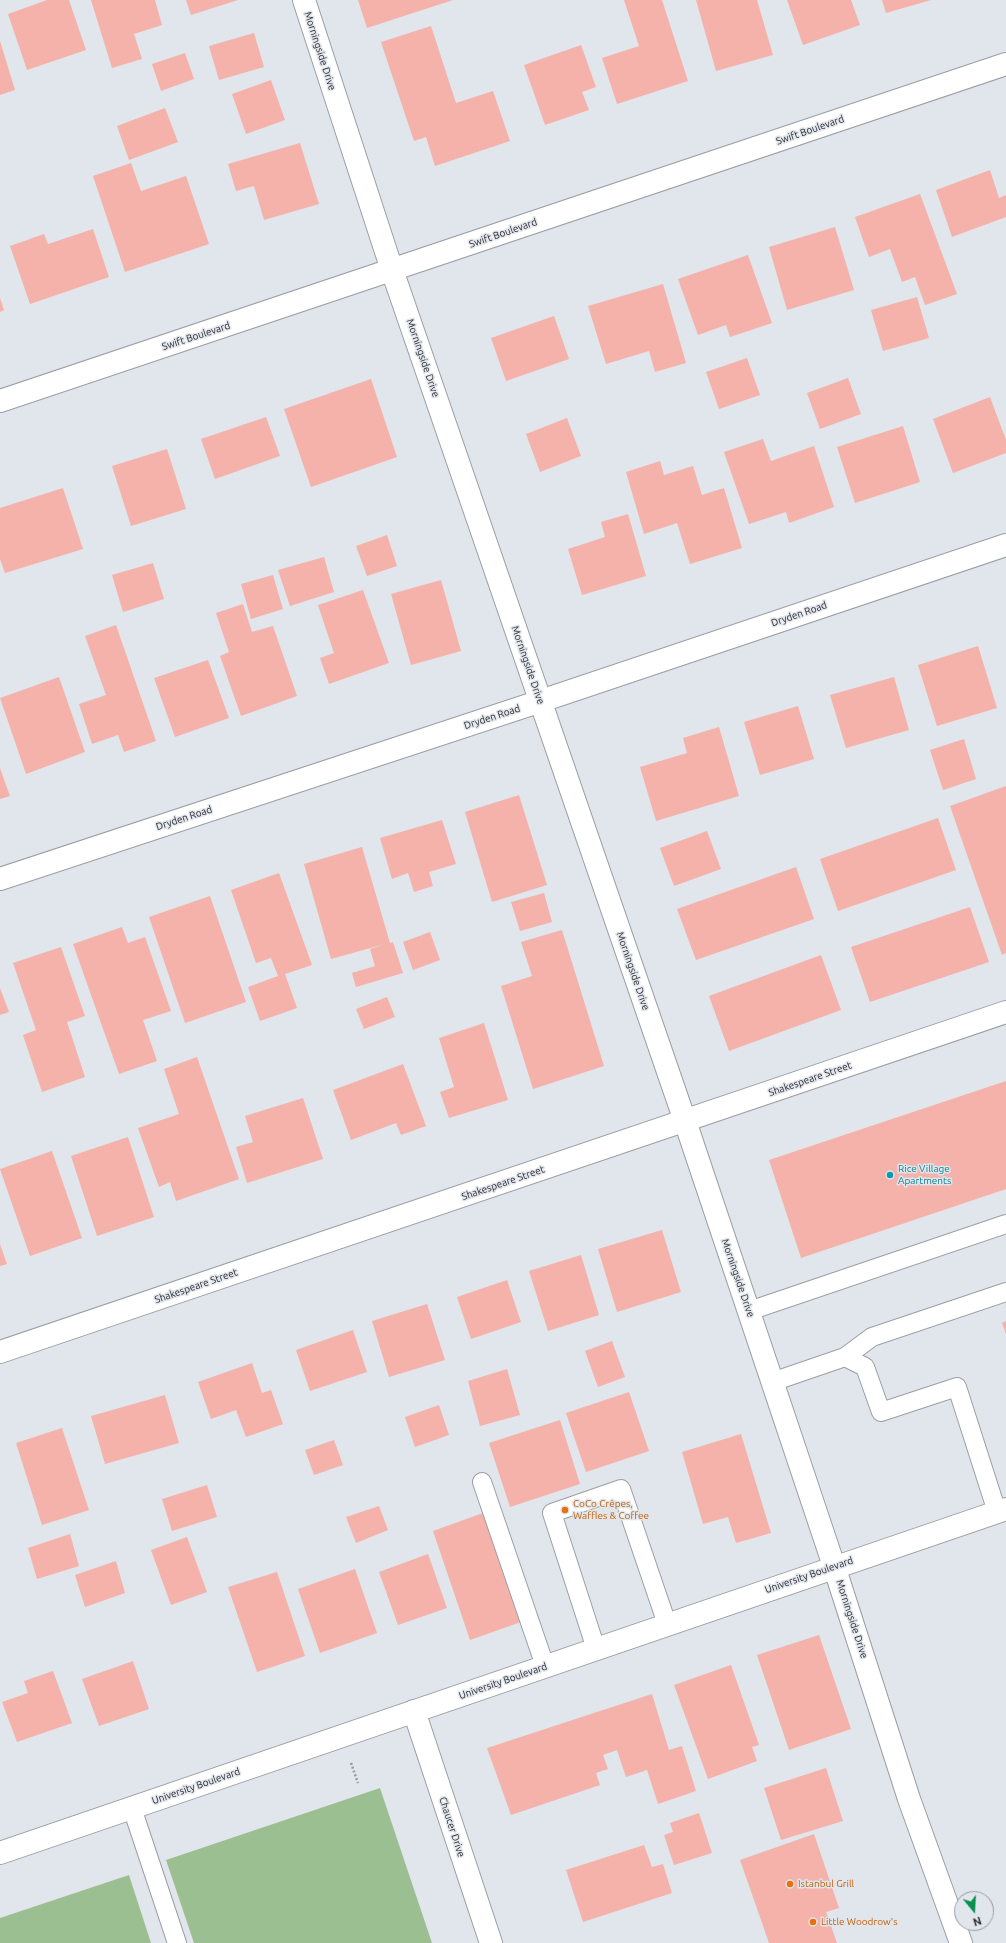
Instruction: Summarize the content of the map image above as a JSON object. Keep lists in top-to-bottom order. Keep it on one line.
{"streets":{"street":["Morningside Drive","Swift Boulevard","Dryden Road","Shakespeare Street","University Boulevard","Chaucer Drive"]},"crossings":[["Morningside Drive","Swift Boulevard"],["Morningside Drive","Dryden Road"],["Morningside Drive","Shakespeare Street"],["Morningside Drive","University Boulevard"],["University Boulevard","Chaucer Drive"]],"places":["Rice Village Apartments","CoCo Crêpes, Waffles & Coffee","Istanbul Grill","Little Woodrow's"],"north":"bottom"}
